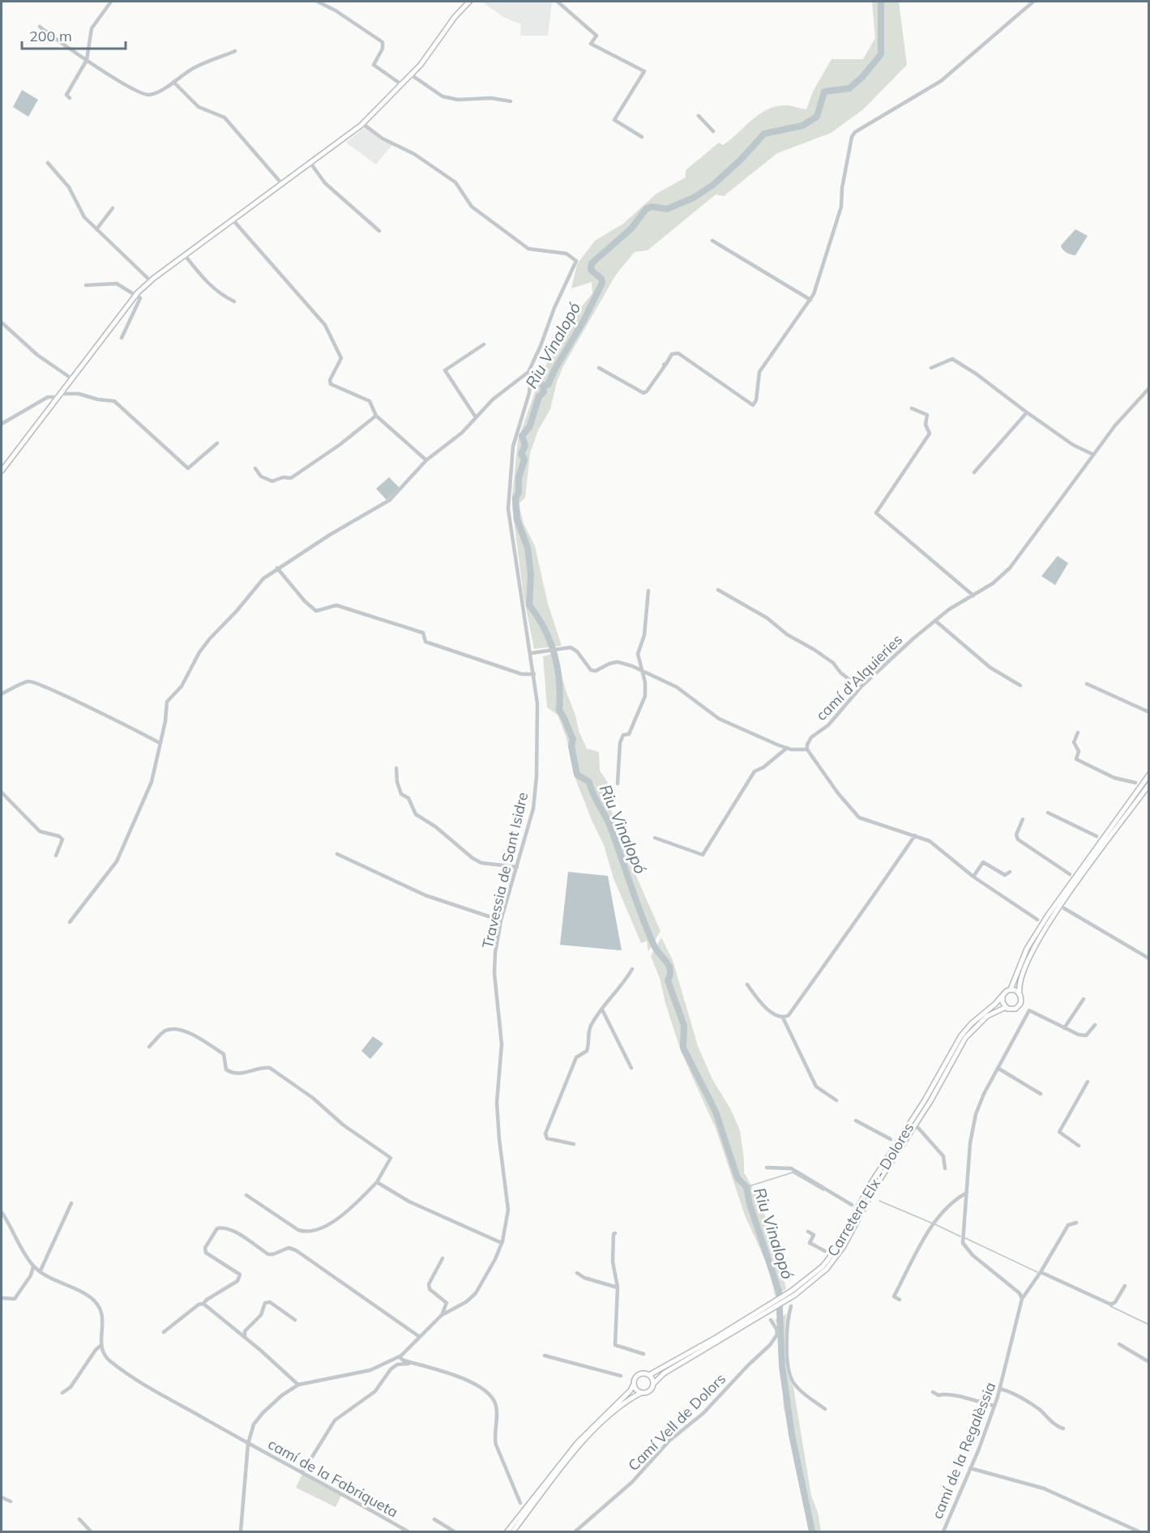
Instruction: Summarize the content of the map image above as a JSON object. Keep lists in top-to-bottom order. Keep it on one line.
{"streets":{"main road":["Carretera Elx - Dolores"],"street":["camí d'Alquieries","Travessia de Sant Isidre","Camí Vell de Dolors","camí de la Regalèssia","camí de la Fabriqueta"]},"crossings":[["Travessia de Sant Isidre","camí de la Fabriqueta"]],"water":["Riu Vinalopó"],"scale_bar":"200 m"}
